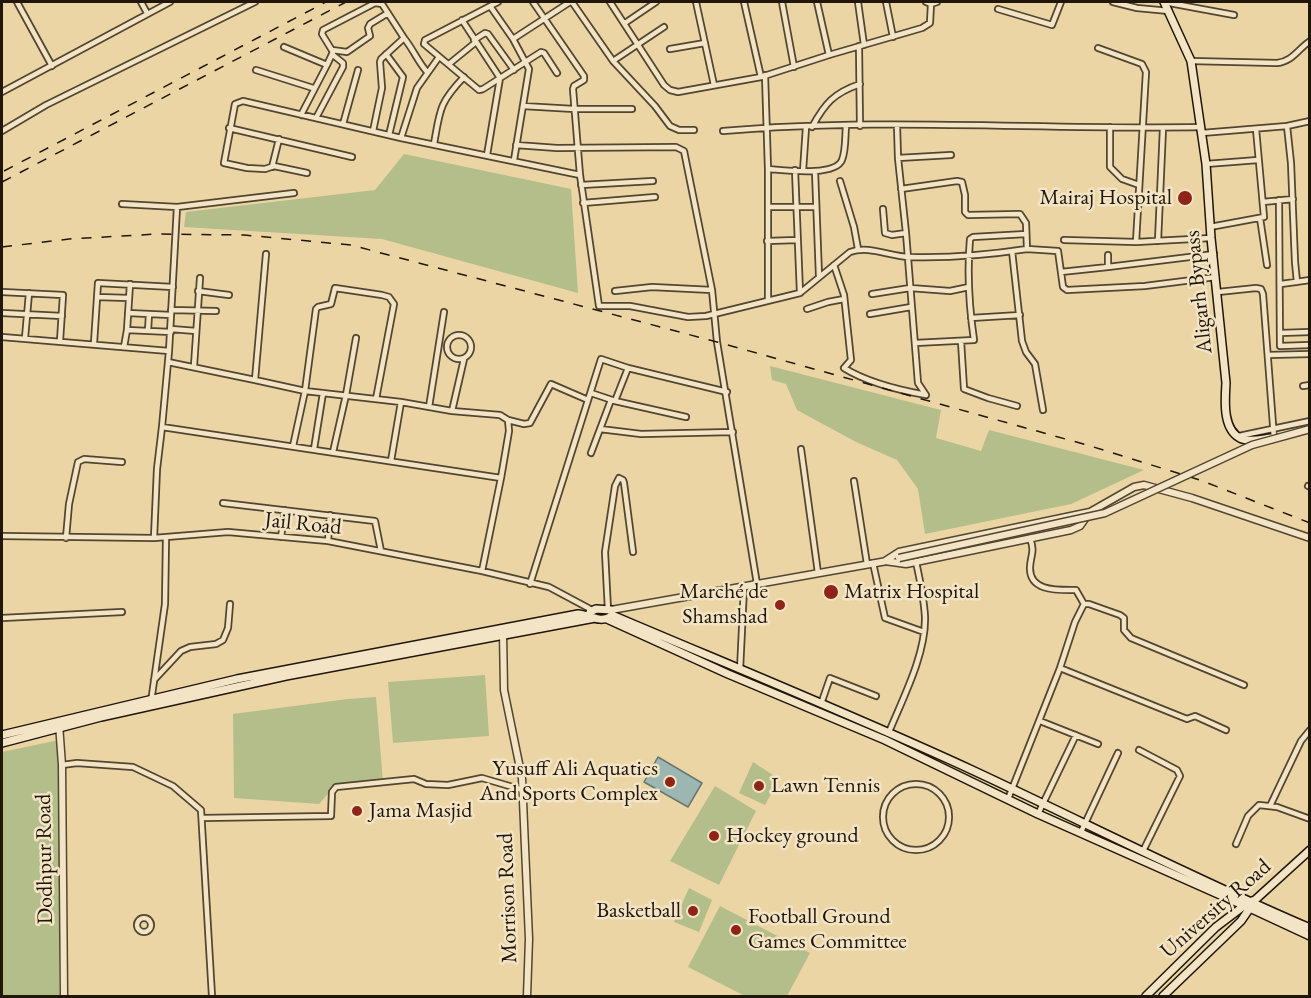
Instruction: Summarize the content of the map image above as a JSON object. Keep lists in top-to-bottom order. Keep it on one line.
{"streets":{"main road":["Aligarh Bypass","University Road"],"street":["Jail Road","Dodhpur Road","Morrison Road"]},"places":["Mairaj Hospital","Matrix Hospital","Marché de Shamshad","Yusuff Ali Aquatics And Sports Complex","Lawn Tennis","Jama Masjid","Hockey ground","Basketball","Football Ground Games Committee"]}
